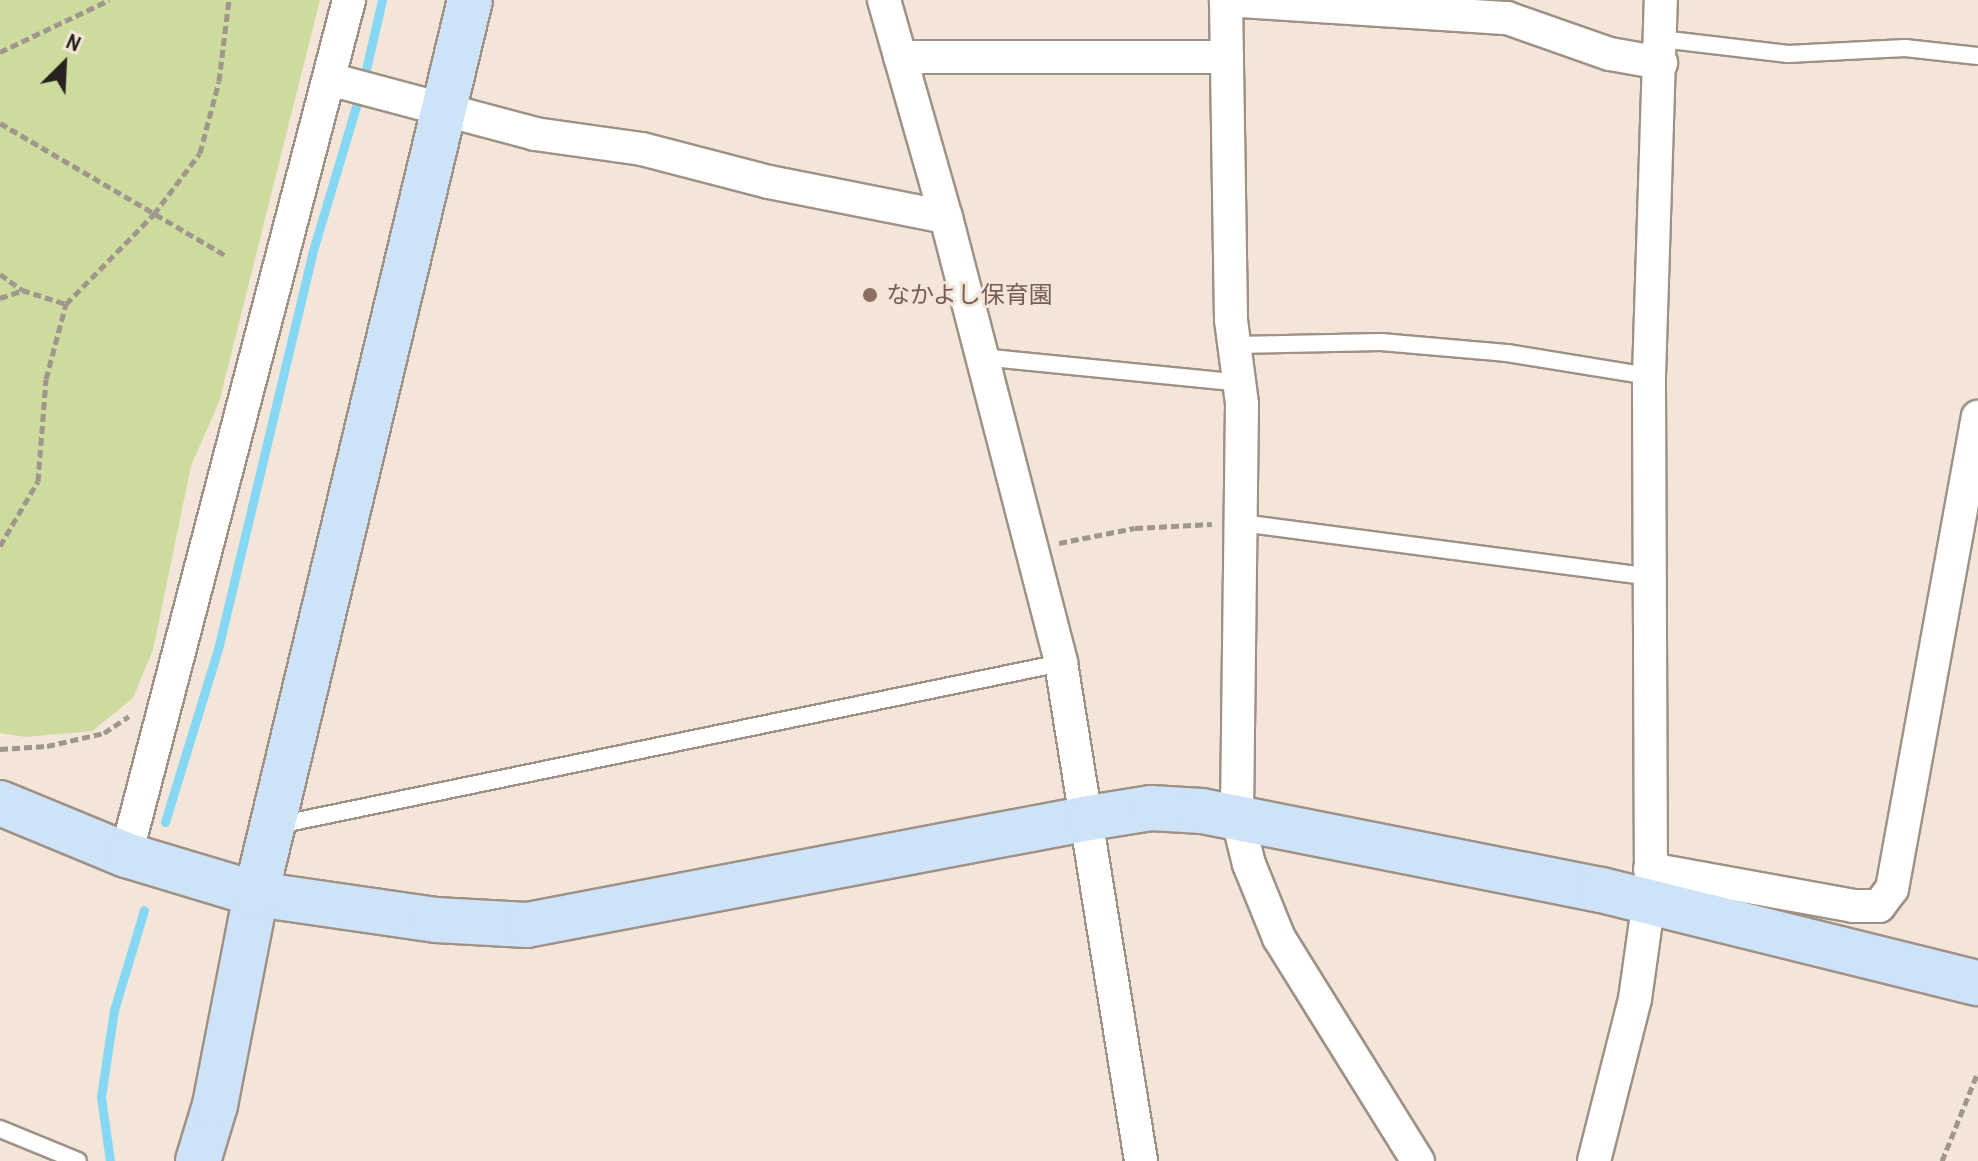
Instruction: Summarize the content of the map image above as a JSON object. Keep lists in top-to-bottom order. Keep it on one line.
{"places":["なかよし保育園"],"north":"top right"}
